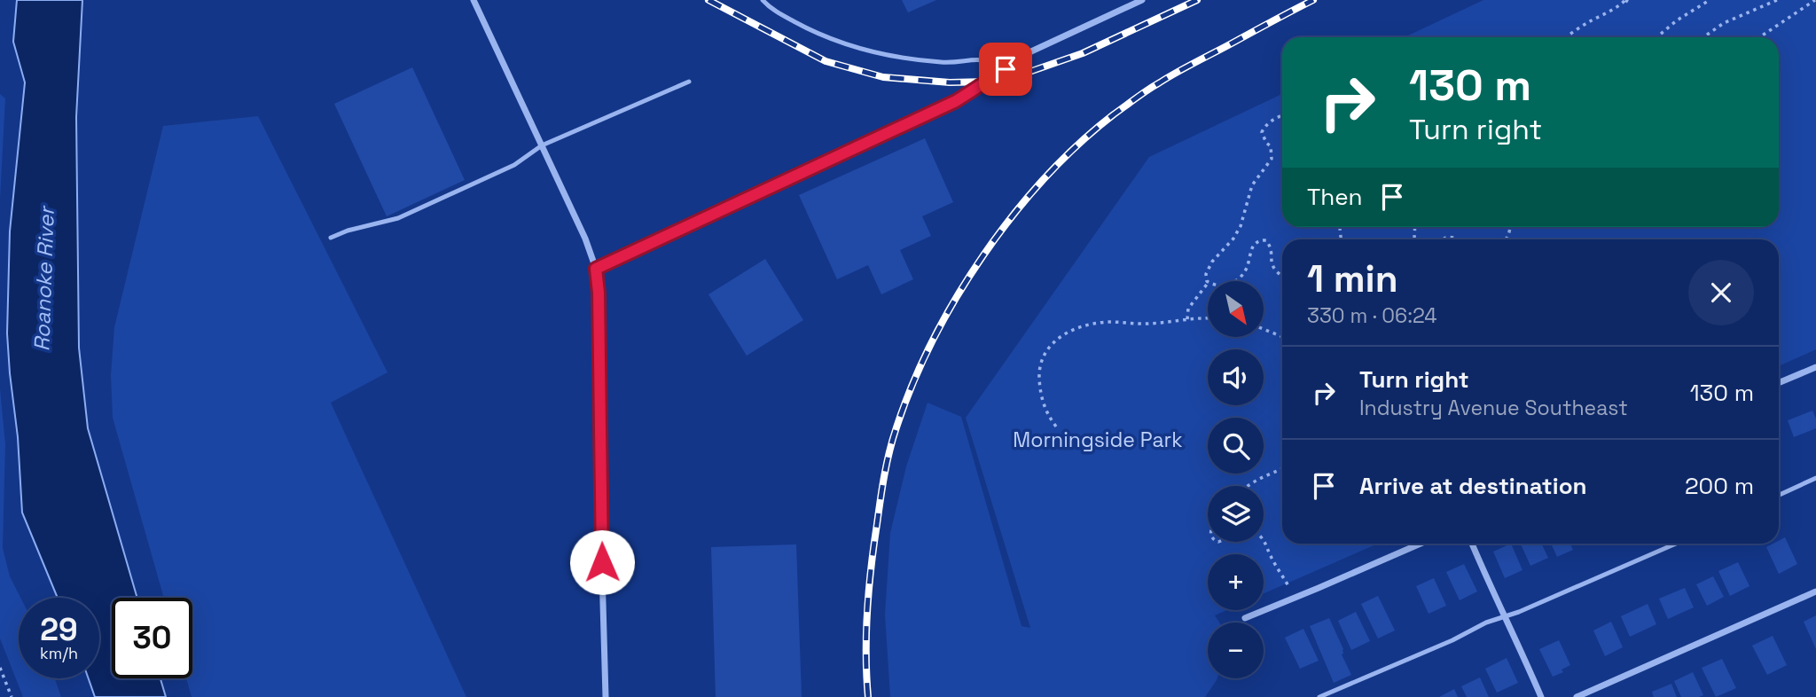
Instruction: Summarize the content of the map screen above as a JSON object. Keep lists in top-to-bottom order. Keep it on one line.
{"water":["Roanoke River"],"parks":["Morningside Park"],"north":"bottom right","page":{"turn":["130 m","Turn right"],"then":"Then","heading":["1 min","330 m · 06:24"],"map_buttons":["+","−"],"list":[{"name":"Turn right","note":"Industry Avenue Southeast","value":"130 m"},{"name":"Arrive at destination","value":"200 m"}],"speed":"29 km/h","limit":"30"}}
